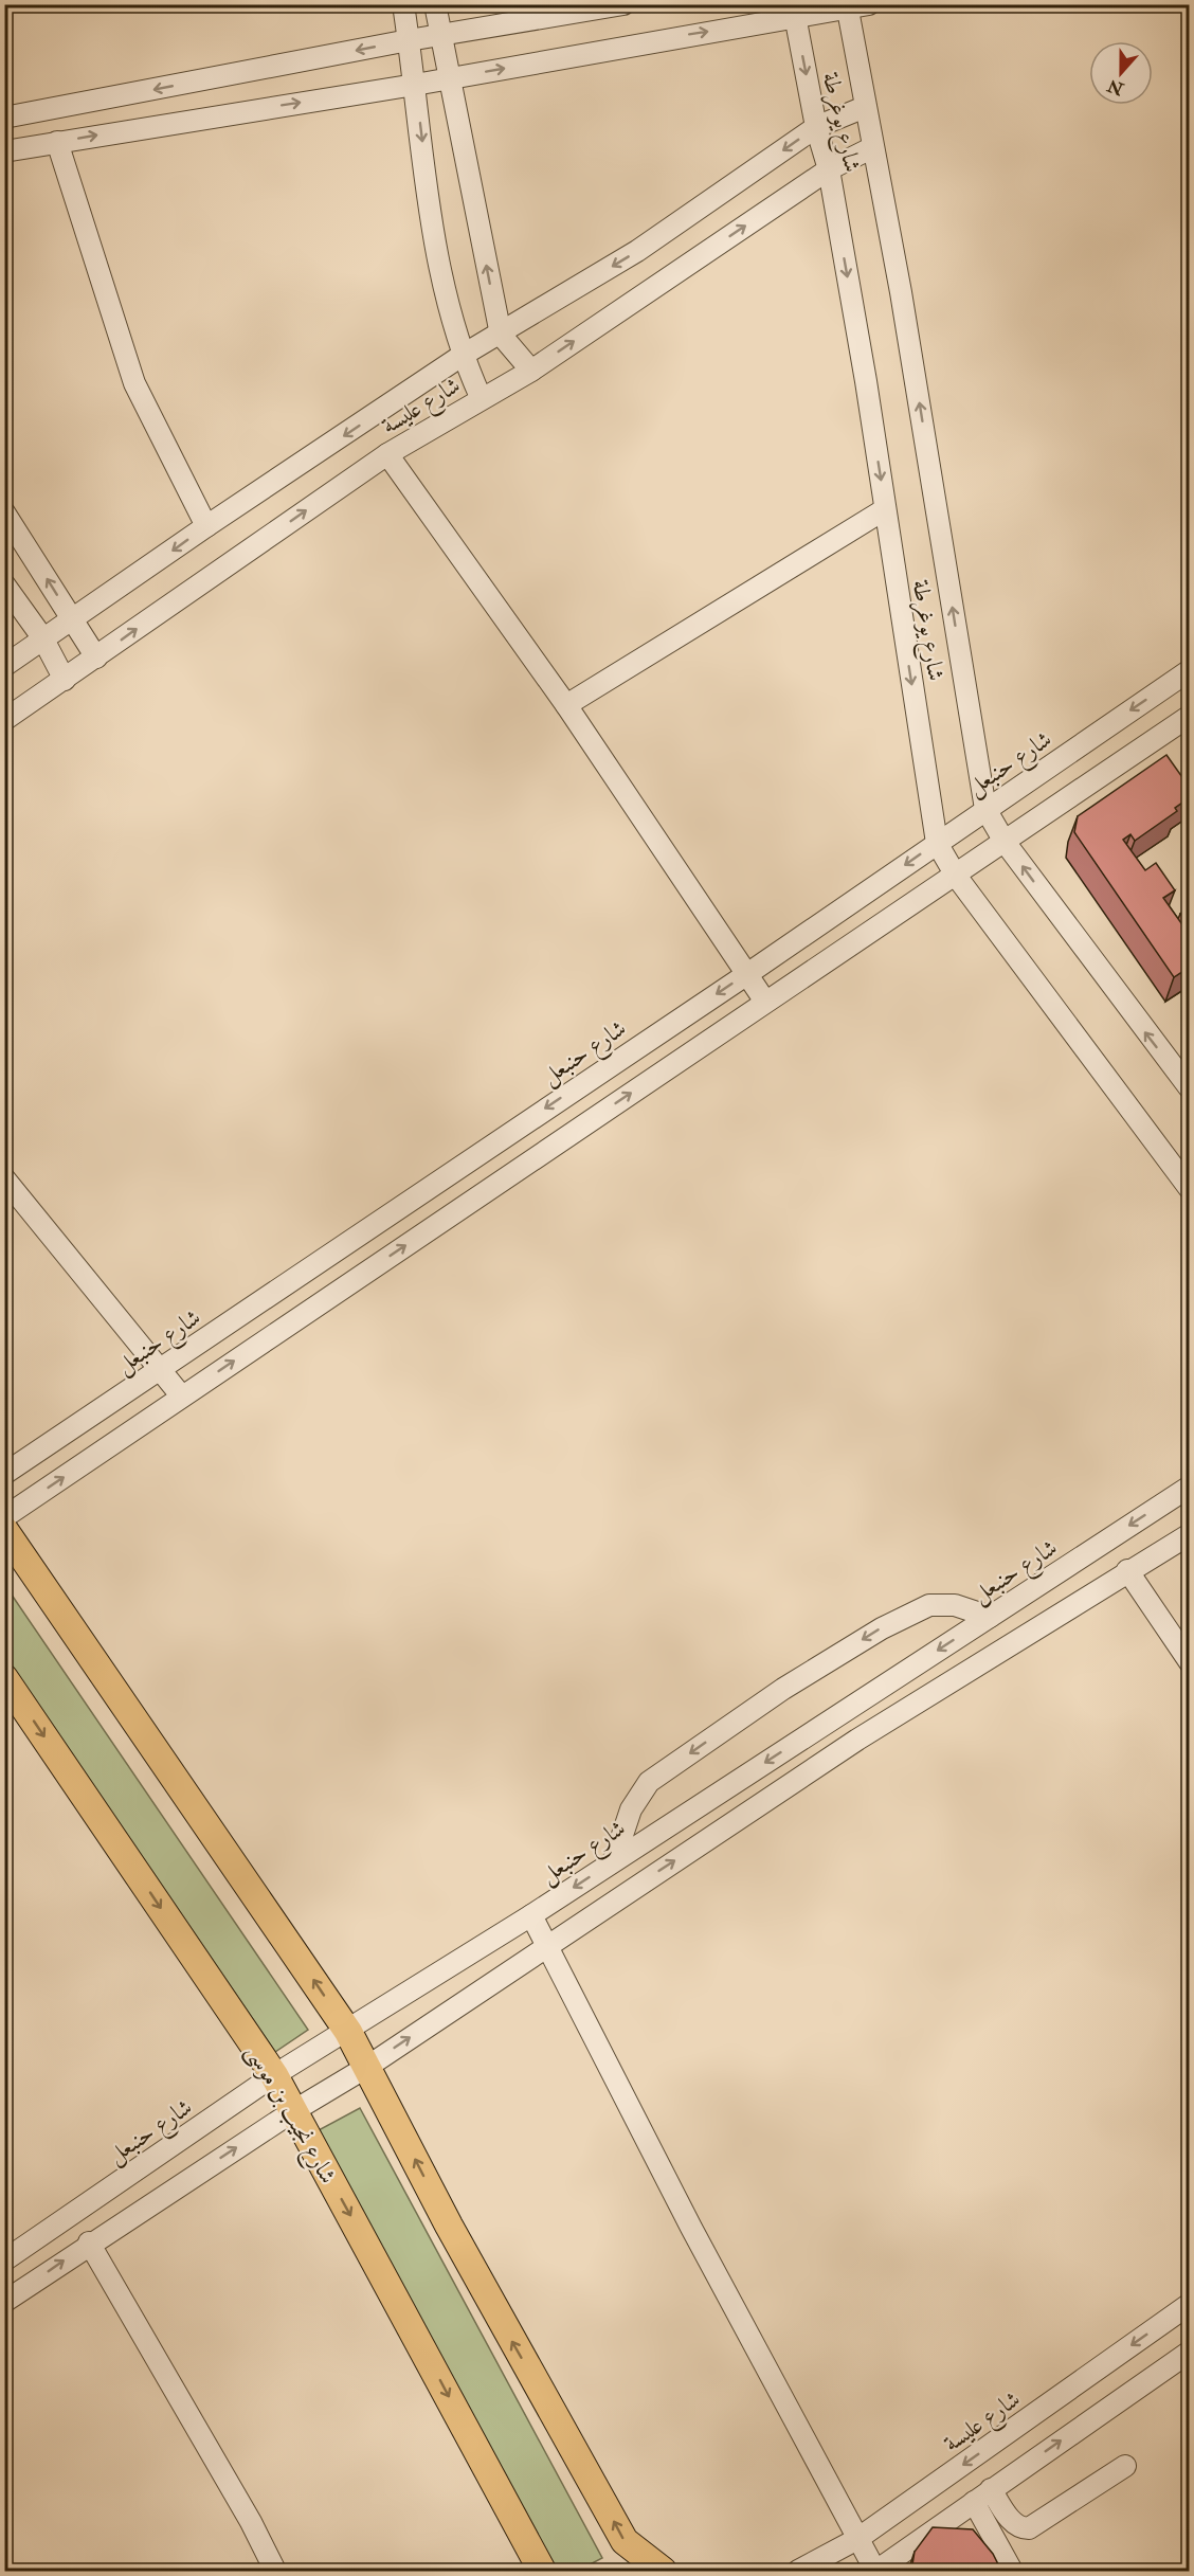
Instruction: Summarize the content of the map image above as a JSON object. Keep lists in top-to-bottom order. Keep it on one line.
{"streets":{"main road":["شارع نجيب بن موسى"],"street":["شارع يوغرطة","شارع عليسة","شارع حنبعل"]},"crossings":[["شارع يوغرطة","شارع عليسة"],["شارع يوغرطة","شارع حنبعل"],["شارع حنبعل","شارع نجيب بن موسى"]],"north":"bottom"}
